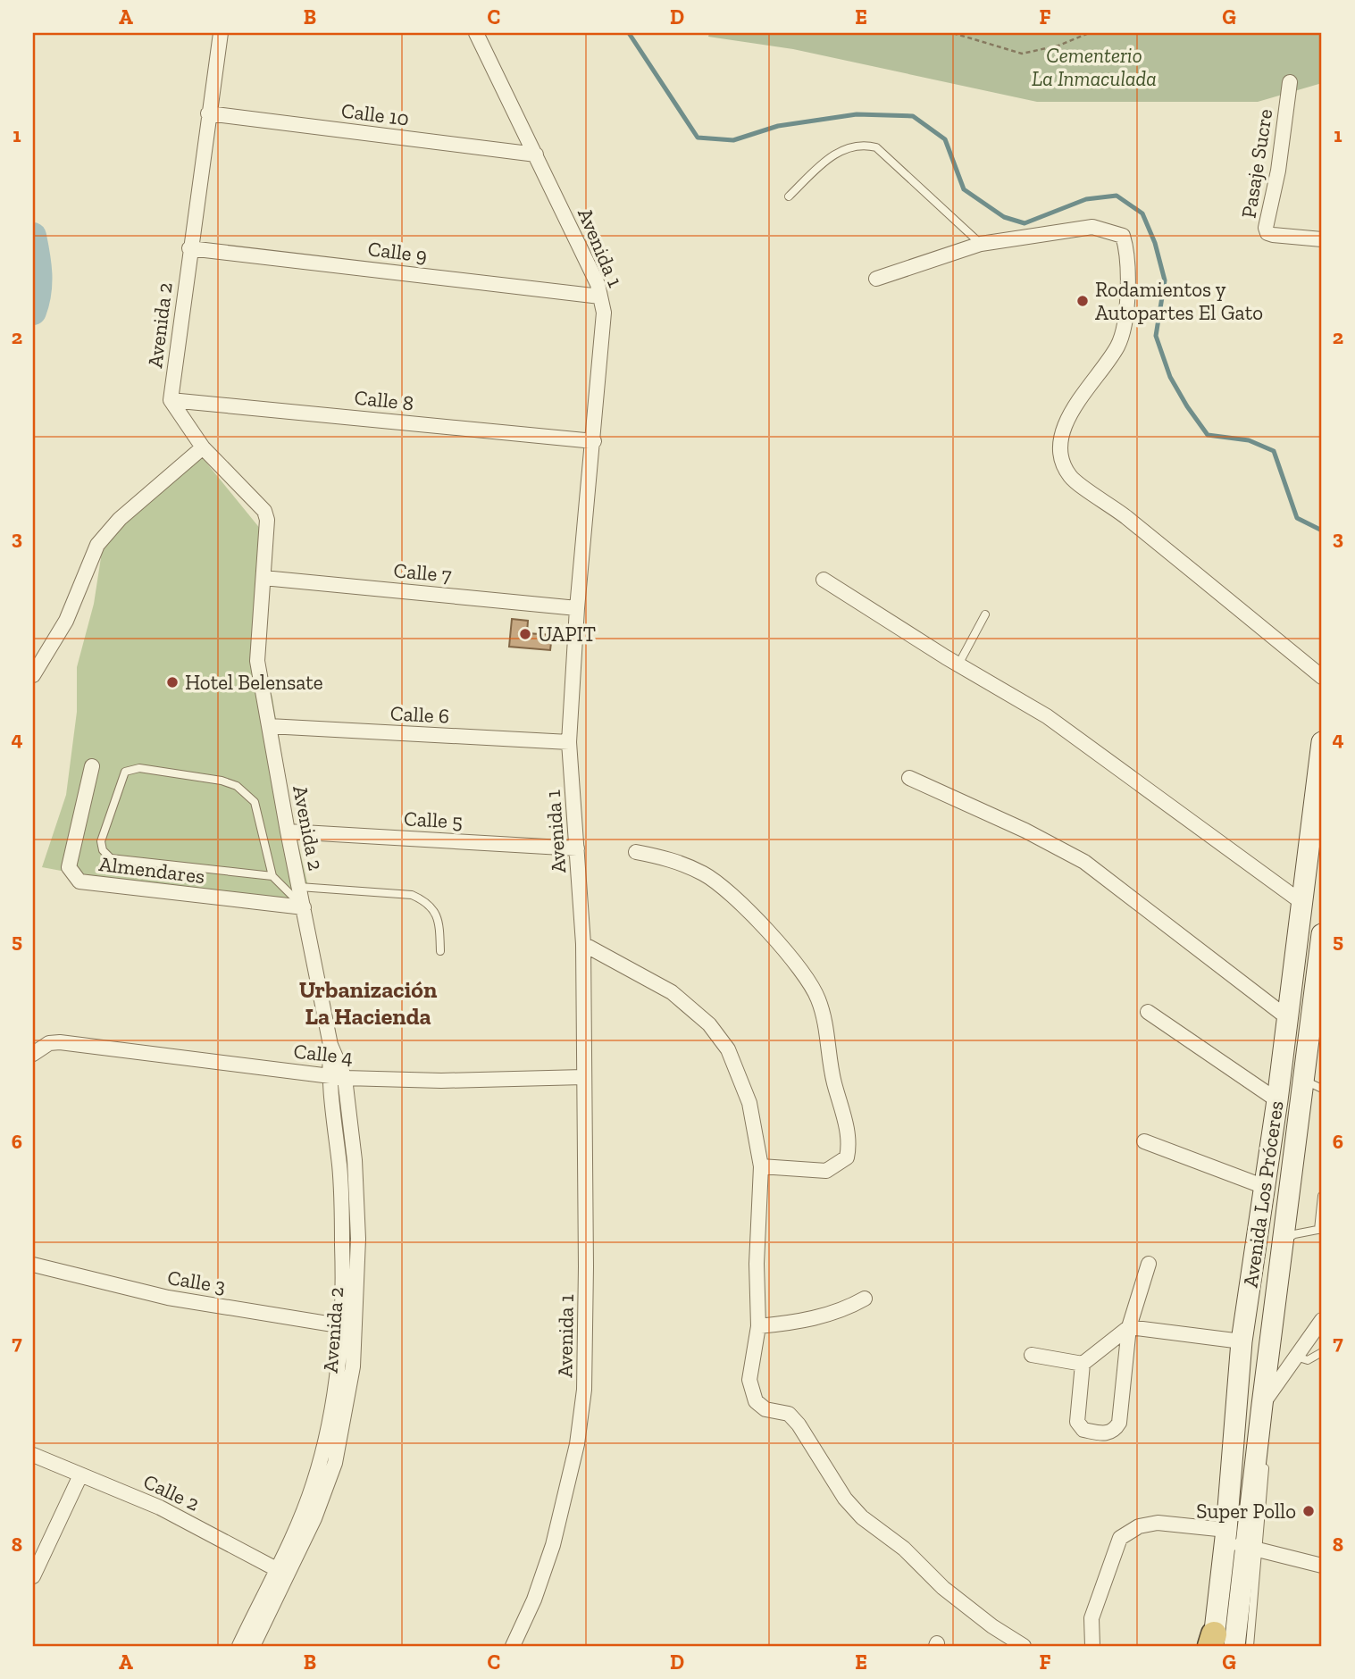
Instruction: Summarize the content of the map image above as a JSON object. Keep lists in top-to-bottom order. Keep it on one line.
{"streets":{"main road":["Avenida Los Próceres"],"street":["Calle 10","Pasaje Sucre","Avenida 1","Calle 9","Avenida 2","Calle 8","Calle 7","Calle 6","Calle 5","Almendares","Calle 4","Calle 3","Calle 2"]},"crossings":[["Calle 10","Avenida 1"],["Calle 10","Avenida 2"],["Avenida 1","Calle 9"],["Avenida 1","Calle 8"],["Avenida 1","Calle 7"],["Avenida 1","Calle 6"],["Avenida 1","Calle 5"],["Avenida 1","Calle 4"],["Calle 9","Avenida 2"],["Avenida 2","Calle 8"],["Avenida 2","Calle 7"],["Avenida 2","Calle 6"],["Avenida 2","Calle 5"],["Avenida 2","Almendares"],["Avenida 2","Calle 4"],["Avenida 2","Calle 3"]],"districts":["Urbanización La Hacienda"],"parks":["Cementerio La Inmaculada"],"places":["Rodamientos y Autopartes El Gato","UAPIT","Hotel Belensate","Super Pollo"],"grid":{"columns":["A","B","C","D","E","F","G"],"rows":["1","2","3","4","5","6","7","8"]}}
